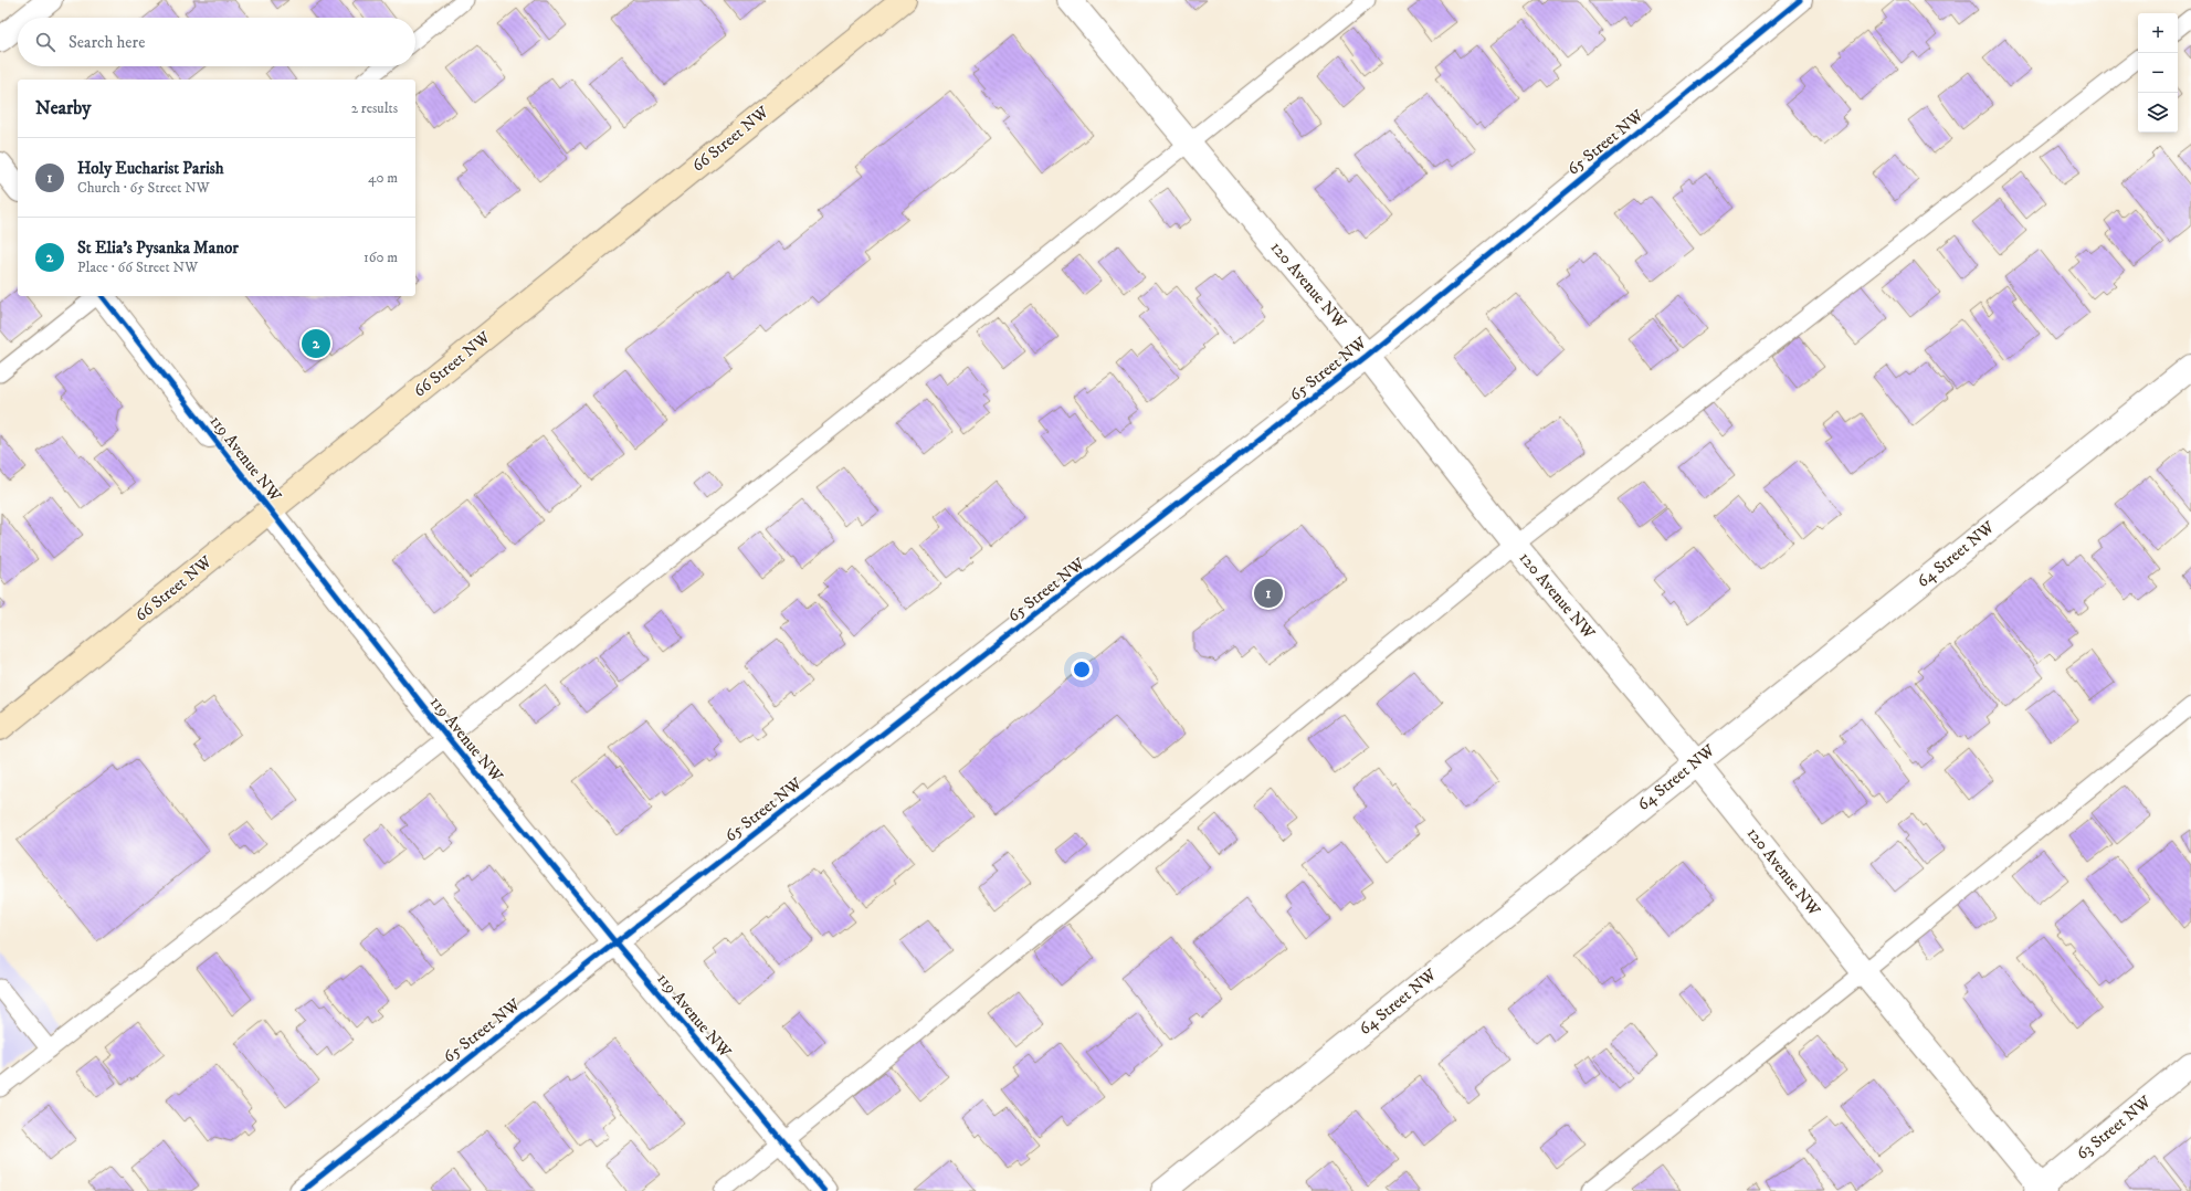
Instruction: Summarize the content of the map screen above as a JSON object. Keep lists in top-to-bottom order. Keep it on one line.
{"streets":{"main road":["66 Street NW"],"street":["65 Street NW","120 Avenue NW","119 Avenue NW","64 Street NW","63 Street NW"]},"crossings":[["66 Street NW","119 Avenue NW"],["65 Street NW","120 Avenue NW"],["65 Street NW","119 Avenue NW"],["120 Avenue NW","64 Street NW"],["120 Avenue NW","63 Street NW"]],"page":{"map_buttons":["+","−"],"search":"Search here","heading":["Nearby","2 results"],"list":[{"mark":"1","name":"Holy Eucharist Parish","note":"Church · 65 Street NW","value":"40 m"},{"mark":"2","name":"St Elia's Pysanka Manor","note":"Place · 66 Street NW","value":"160 m"}],"pins":["2","1"]}}
